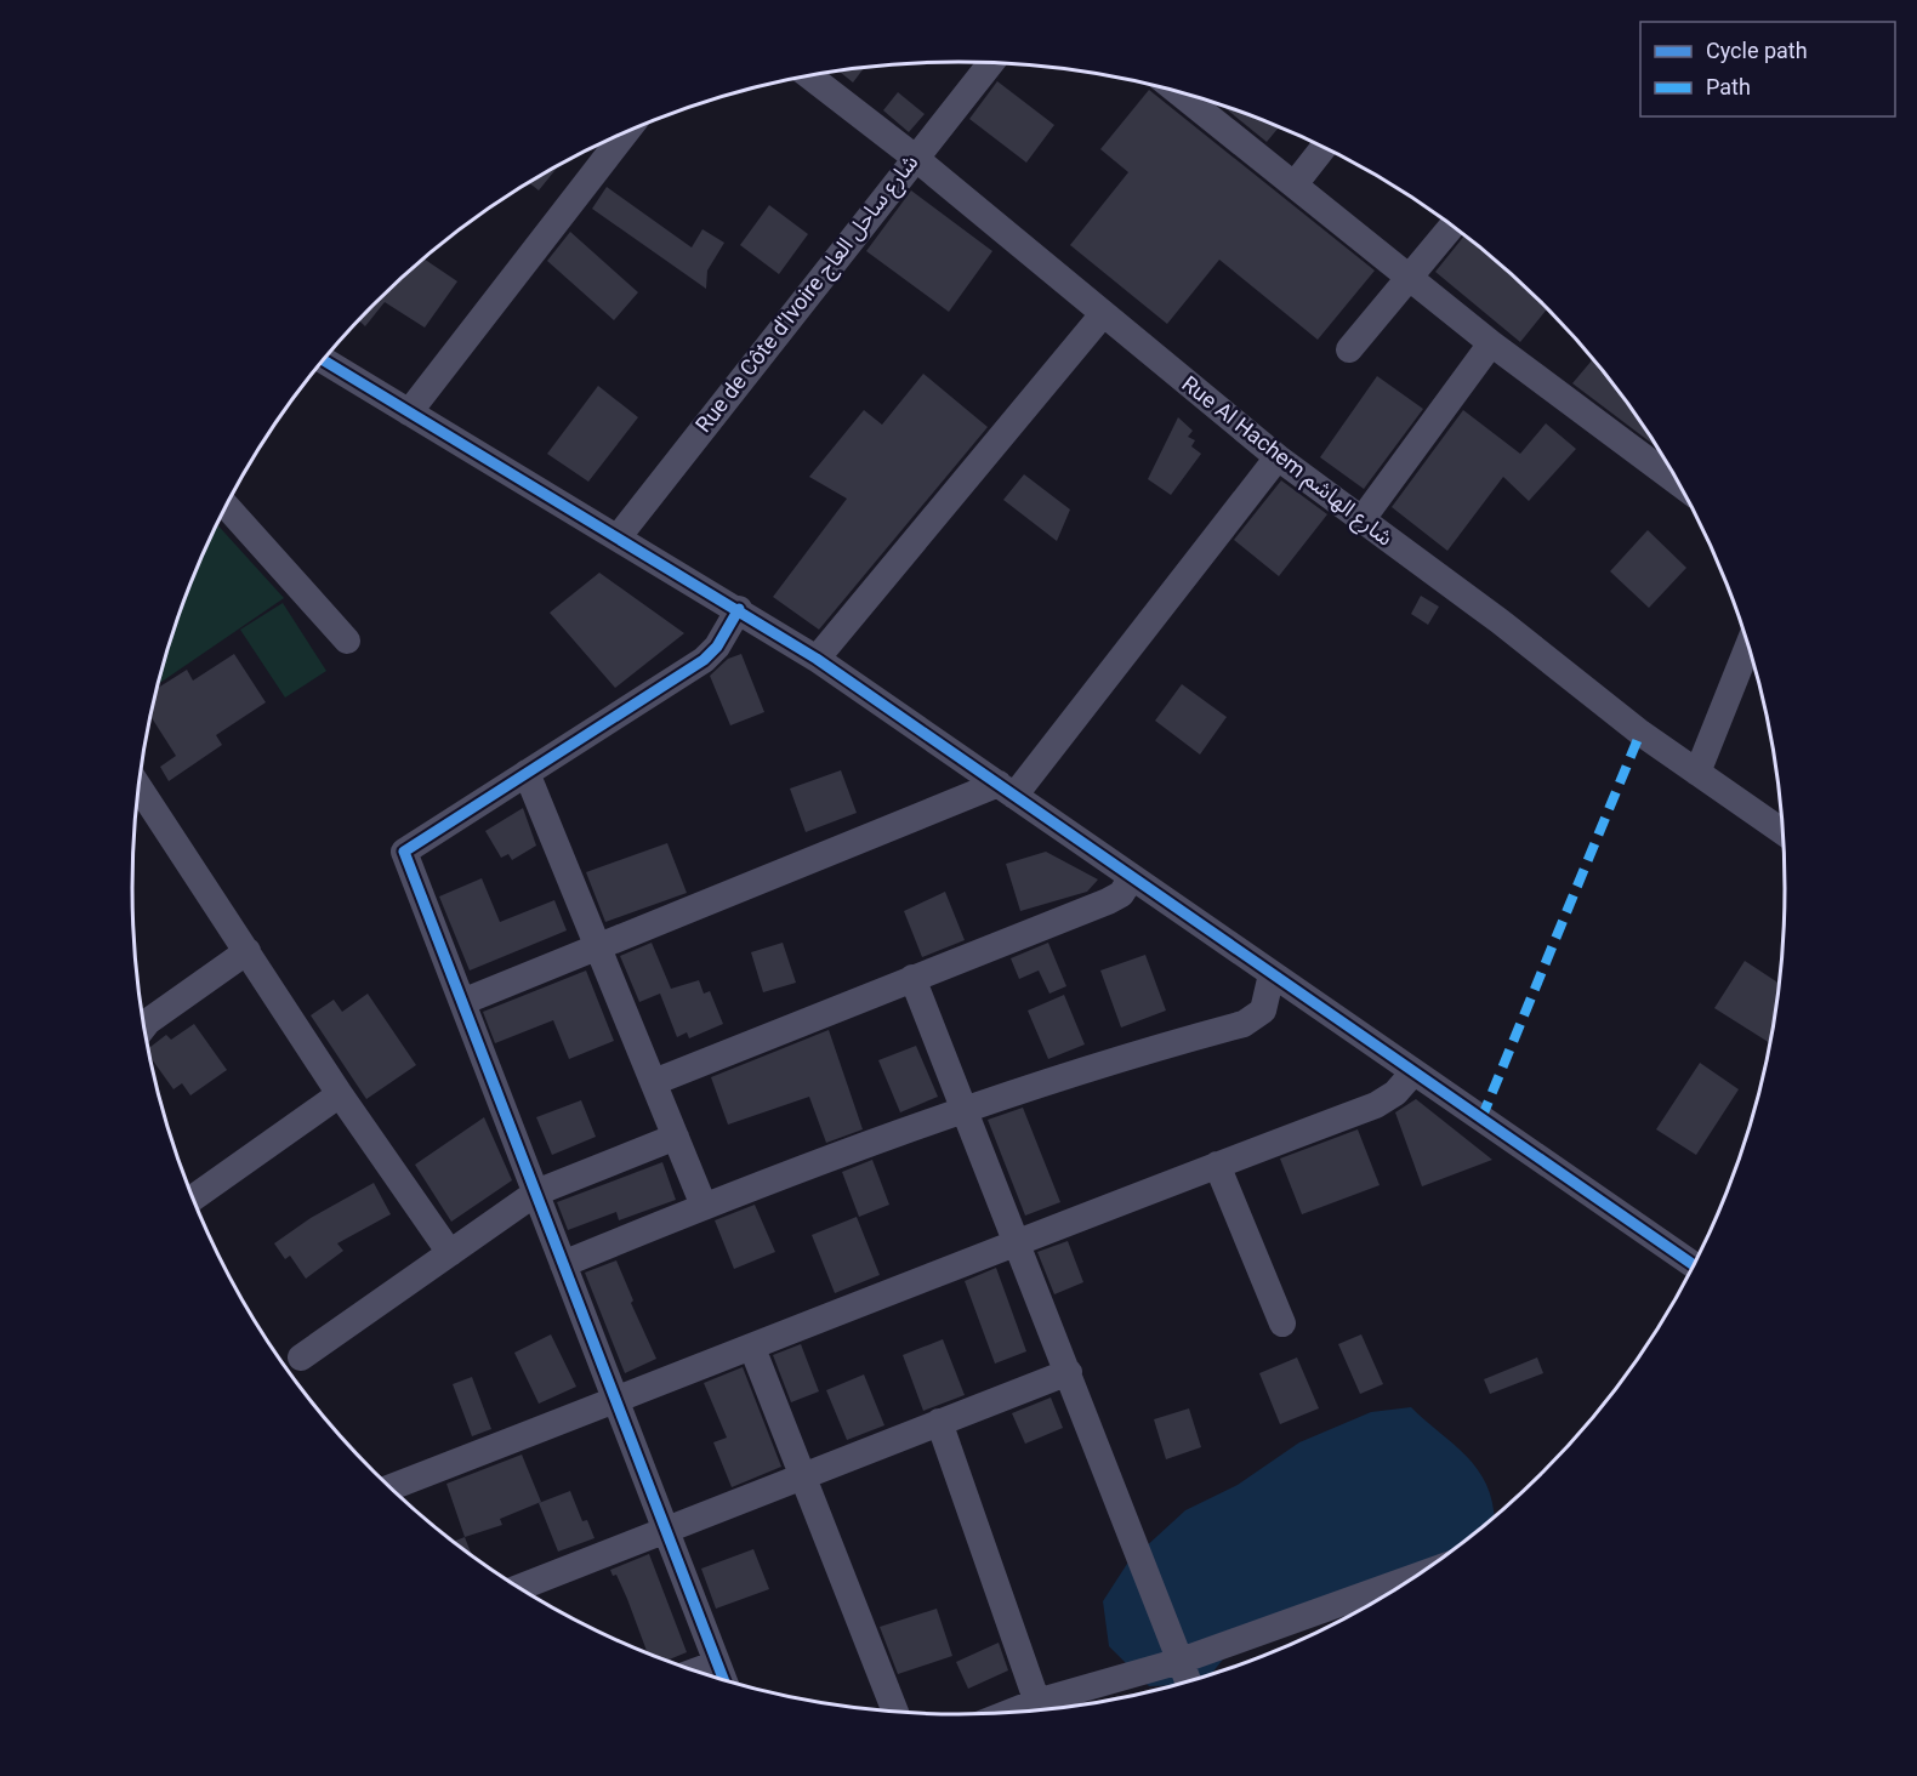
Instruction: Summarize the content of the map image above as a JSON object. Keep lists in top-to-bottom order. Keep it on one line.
{"streets":{"street":["Rue de Côte d'Ivoire شارع ساحل العاج","Rue Al Hachem شارع الهاشم"]},"crossings":[["Rue de Côte d'Ivoire شارع ساحل العاج","Rue Al Hachem شارع الهاشم"]],"legend":["Cycle path","Path"]}
